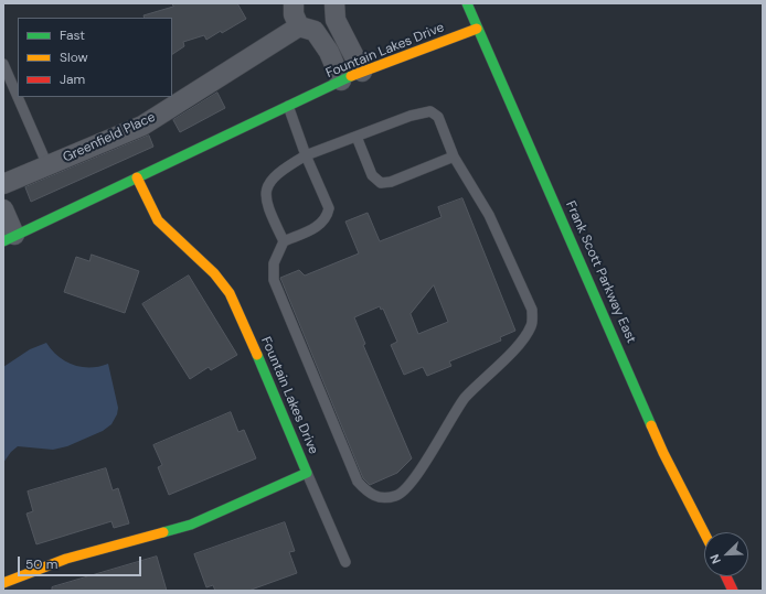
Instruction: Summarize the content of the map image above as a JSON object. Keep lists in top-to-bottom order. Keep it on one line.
{"streets":{"street":["Fountain Lakes Drive","Greenfield Place","Frank Scott Parkway East"]},"crossings":[["Fountain Lakes Drive","Frank Scott Parkway East"]],"legend":["Fast","Slow","Jam"],"scale_bar":"50 m","north":"bottom left"}
